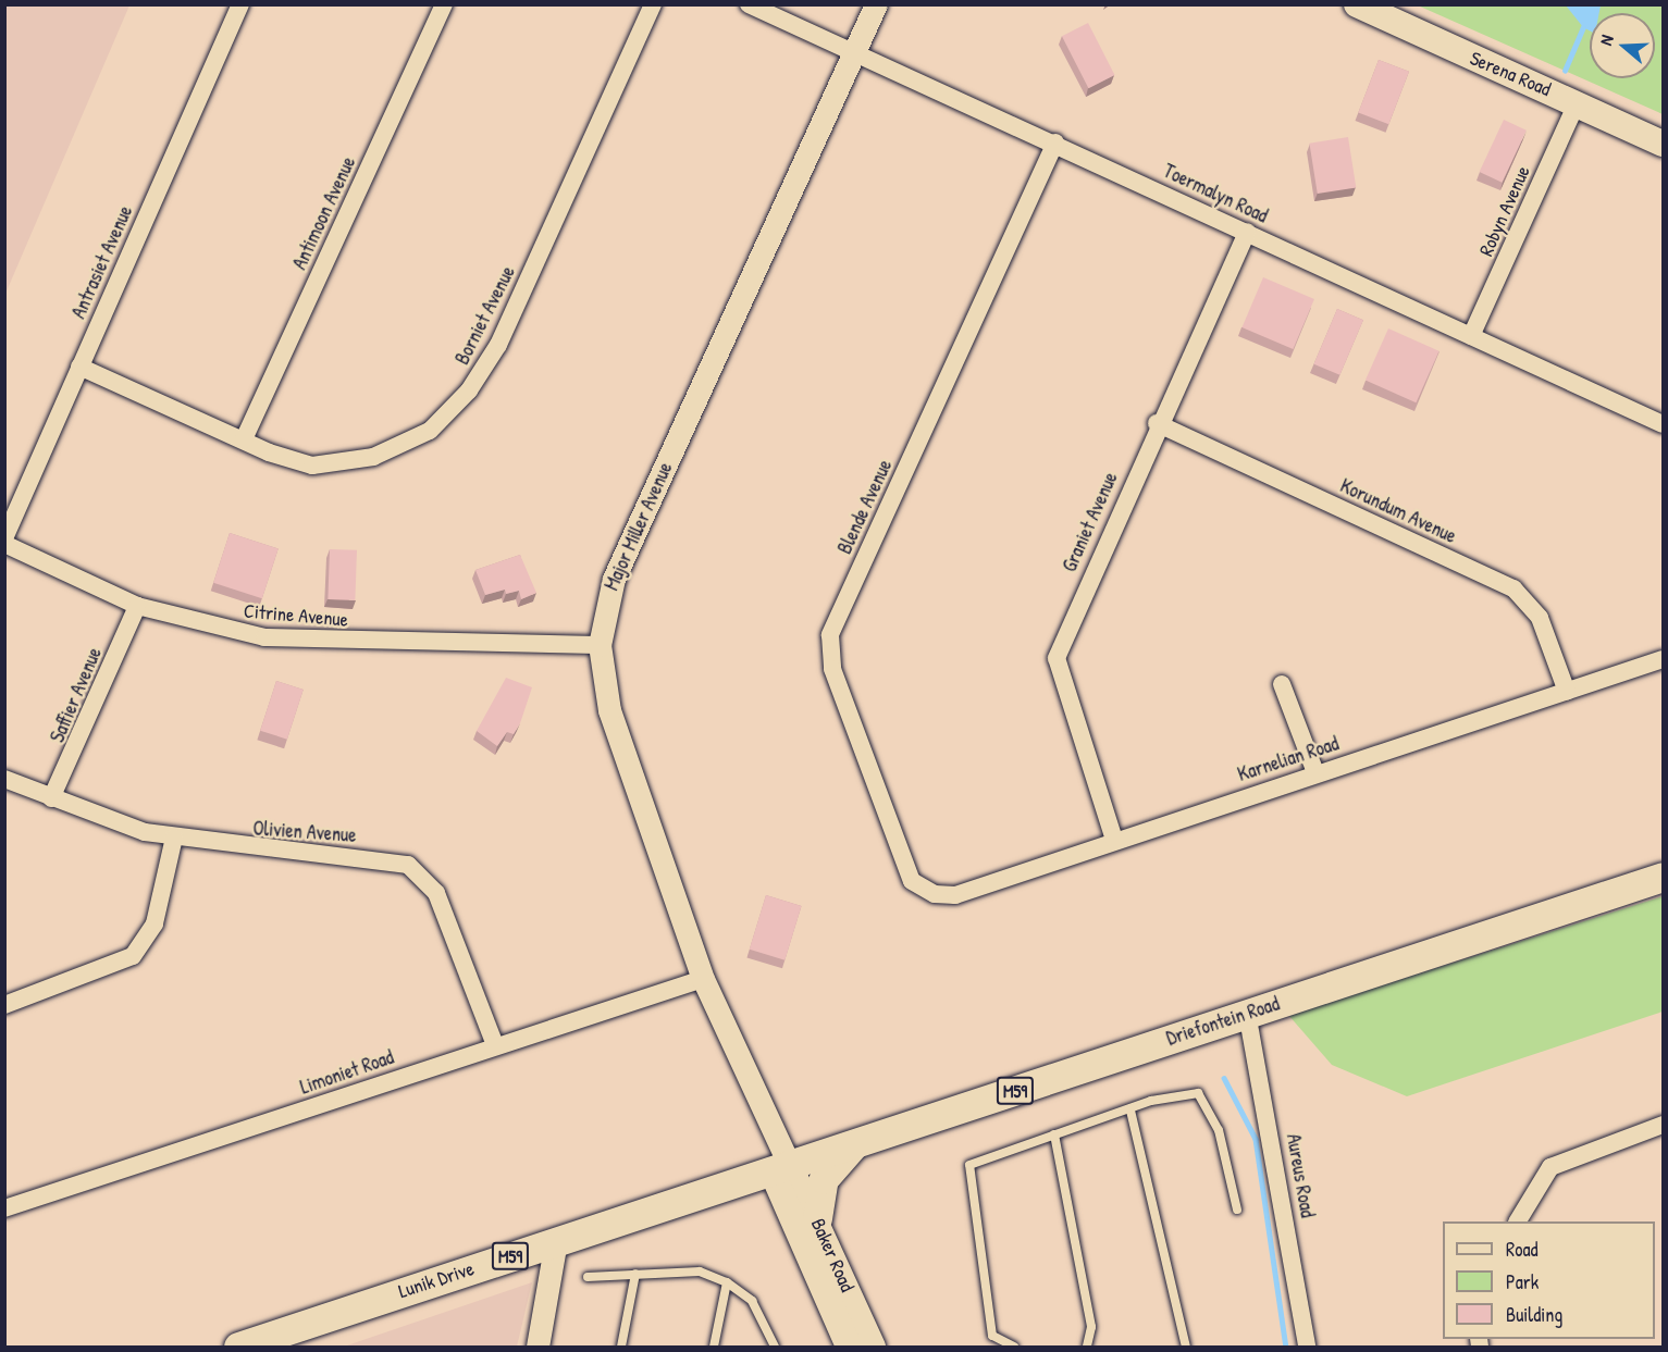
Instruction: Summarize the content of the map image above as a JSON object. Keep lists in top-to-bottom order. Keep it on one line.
{"streets":{"main road":["Serena Road","Driefontein Road","M59","Baker Road","Lunik Drive"],"street":["Toermalyn Road","Robyn Avenue","Antimoon Avenue","Antrasiet Avenue","Borniet Avenue","Blende Avenue","Korundum Avenue","Graniet Avenue","Major Miller Avenue","Citrine Avenue","Saffier Avenue","Karnelian Road","Olivien Avenue","Limoniet Road","Aureus Road"]},"crossings":[["Serena Road","Robyn Avenue"],["Toermalyn Road","Robyn Avenue"],["Toermalyn Road","Blende Avenue"],["Toermalyn Road","Graniet Avenue"],["Toermalyn Road","Major Miller Avenue"],["Antimoon Avenue","Borniet Avenue"],["Antrasiet Avenue","Borniet Avenue"],["Blende Avenue","Karnelian Road"],["Korundum Avenue","Graniet Avenue"],["Korundum Avenue","Karnelian Road"],["Graniet Avenue","Karnelian Road"],["Major Miller Avenue","Citrine Avenue"],["Major Miller Avenue","Driefontein Road"],["Major Miller Avenue","Limoniet Road"],["Major Miller Avenue","Baker Road"],["Major Miller Avenue","Lunik Drive"],["Citrine Avenue","Saffier Avenue"],["Saffier Avenue","Olivien Avenue"],["Olivien Avenue","Limoniet Road"],["Driefontein Road","Aureus Road"],["Driefontein Road","Baker Road"],["Driefontein Road","Lunik Drive"],["Baker Road","Lunik Drive"]],"legend":["Road","Park","Building"],"north":"left"}
